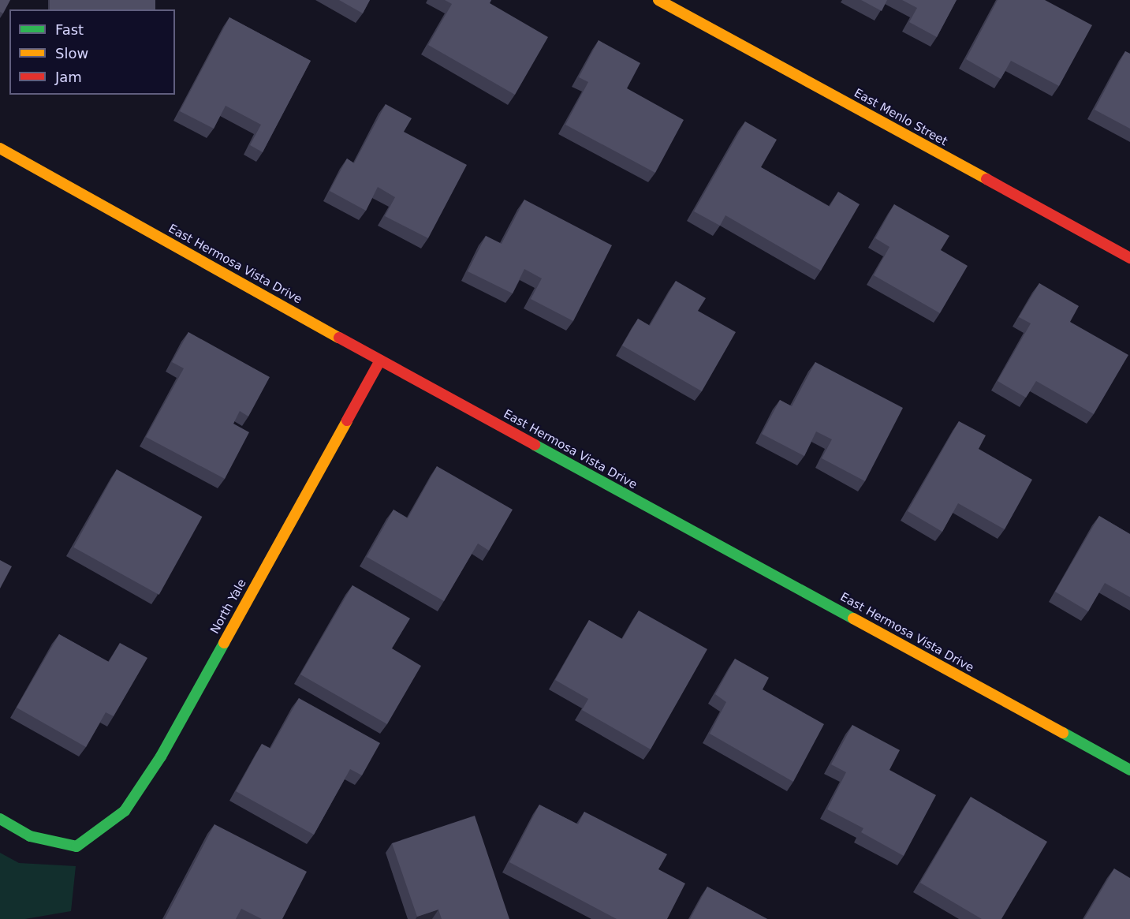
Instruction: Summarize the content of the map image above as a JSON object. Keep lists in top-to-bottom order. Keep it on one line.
{"streets":{"street":["East Menlo Street","East Hermosa Vista Drive","North Yale"]},"crossings":[["East Hermosa Vista Drive","North Yale"]],"legend":["Fast","Slow","Jam"]}
